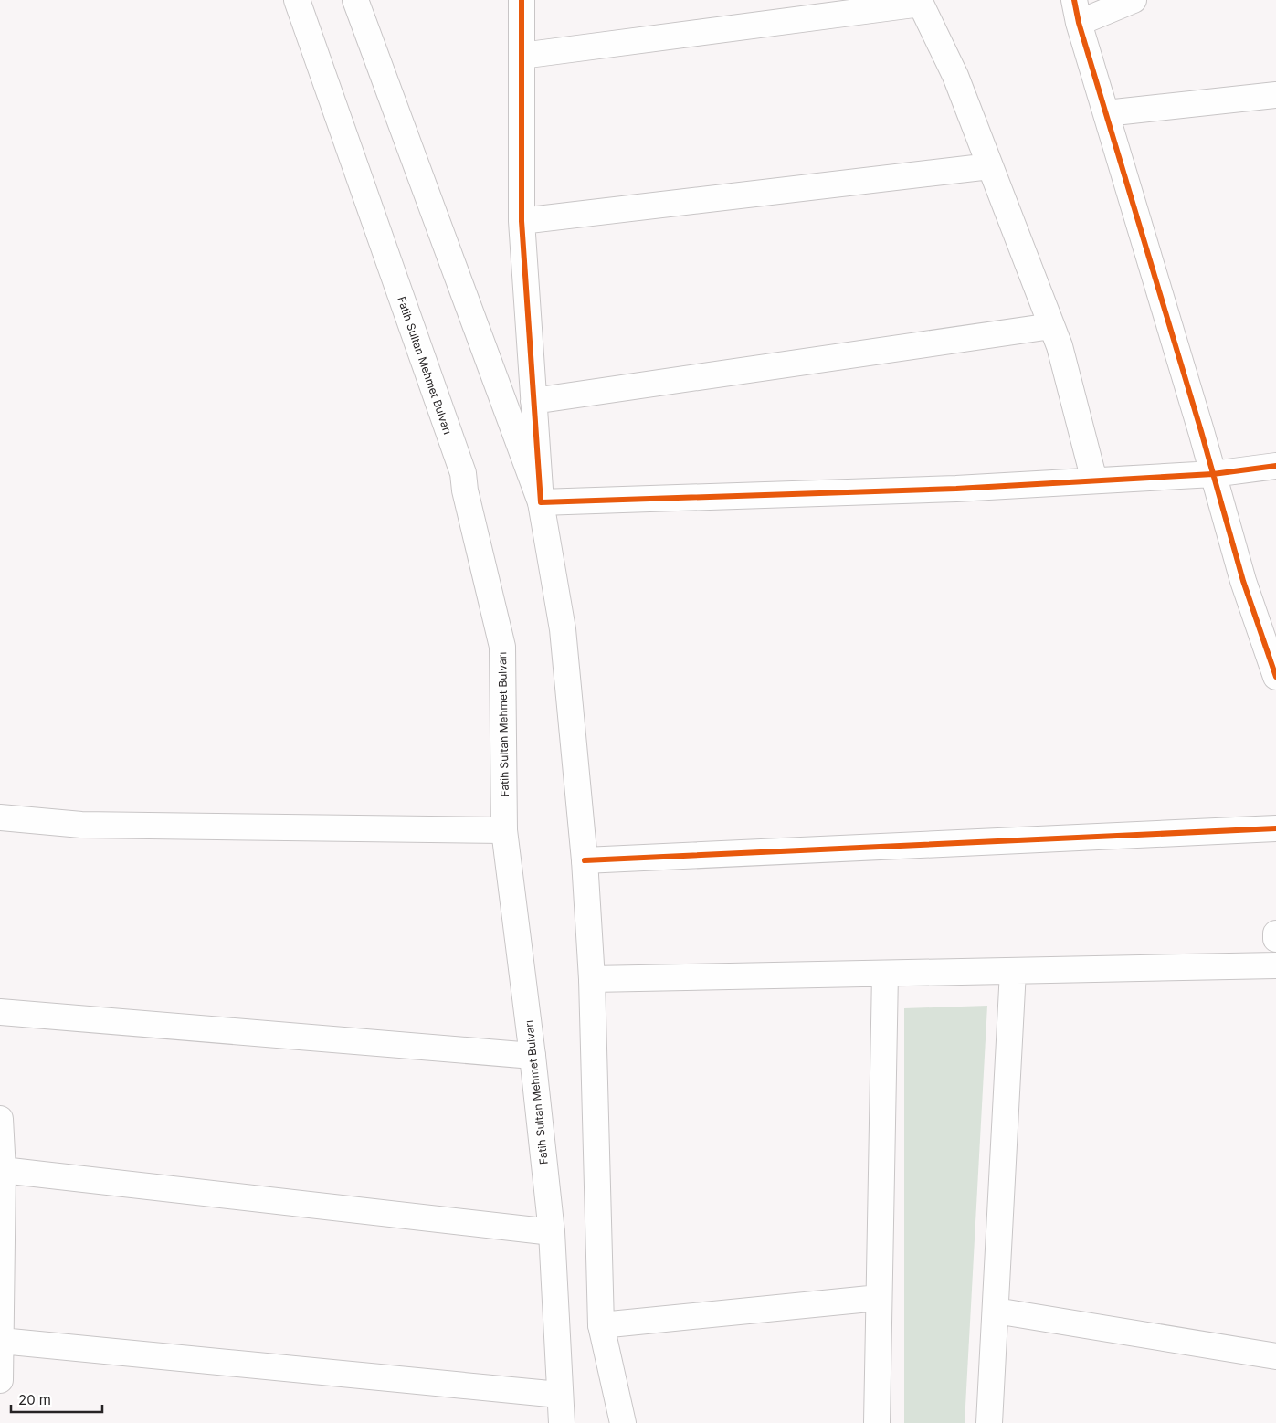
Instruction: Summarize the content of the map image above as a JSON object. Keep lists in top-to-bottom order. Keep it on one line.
{"streets":{"street":["Fatih Sultan Mehmet Bulvarı"]},"scale_bar":"20 m"}
